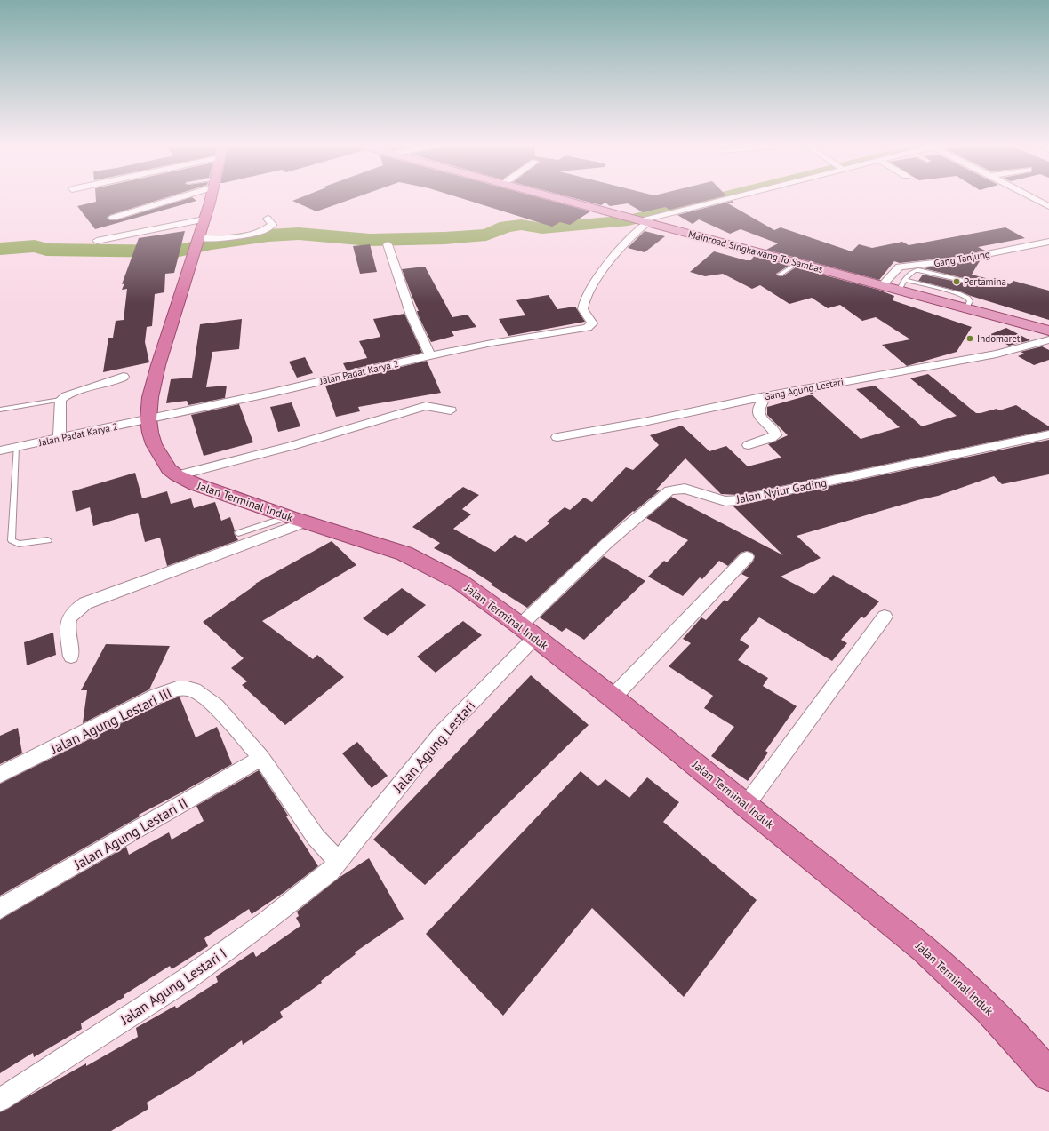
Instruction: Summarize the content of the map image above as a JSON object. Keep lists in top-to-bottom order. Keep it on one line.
{"streets":{"highway":["Jalan Terminal Induk"],"main road":["Mainroad Singkawang To Sambas"],"street":["Gang Tanjung","Jalan Padat Karya 2","Gang Agung Lestari","Jalan Nyiur Gading","Jalan Agung Lestari III","Jalan Agung Lestari","Jalan Agung Lestari II","Jalan Agung Lestari I"]},"crossings":[["Mainroad Singkawang To Sambas","Gang Tanjung"],["Mainroad Singkawang To Sambas","Jalan Padat Karya 2"],["Jalan Padat Karya 2","Jalan Terminal Induk"],["Jalan Nyiur Gading","Jalan Terminal Induk"],["Jalan Nyiur Gading","Jalan Agung Lestari"],["Jalan Terminal Induk","Jalan Agung Lestari"],["Jalan Agung Lestari III","Jalan Agung Lestari"],["Jalan Agung Lestari III","Jalan Agung Lestari II"],["Jalan Agung Lestari III","Jalan Agung Lestari I"],["Jalan Agung Lestari","Jalan Agung Lestari I"]],"places":["Pertamina","Indomaret"]}
